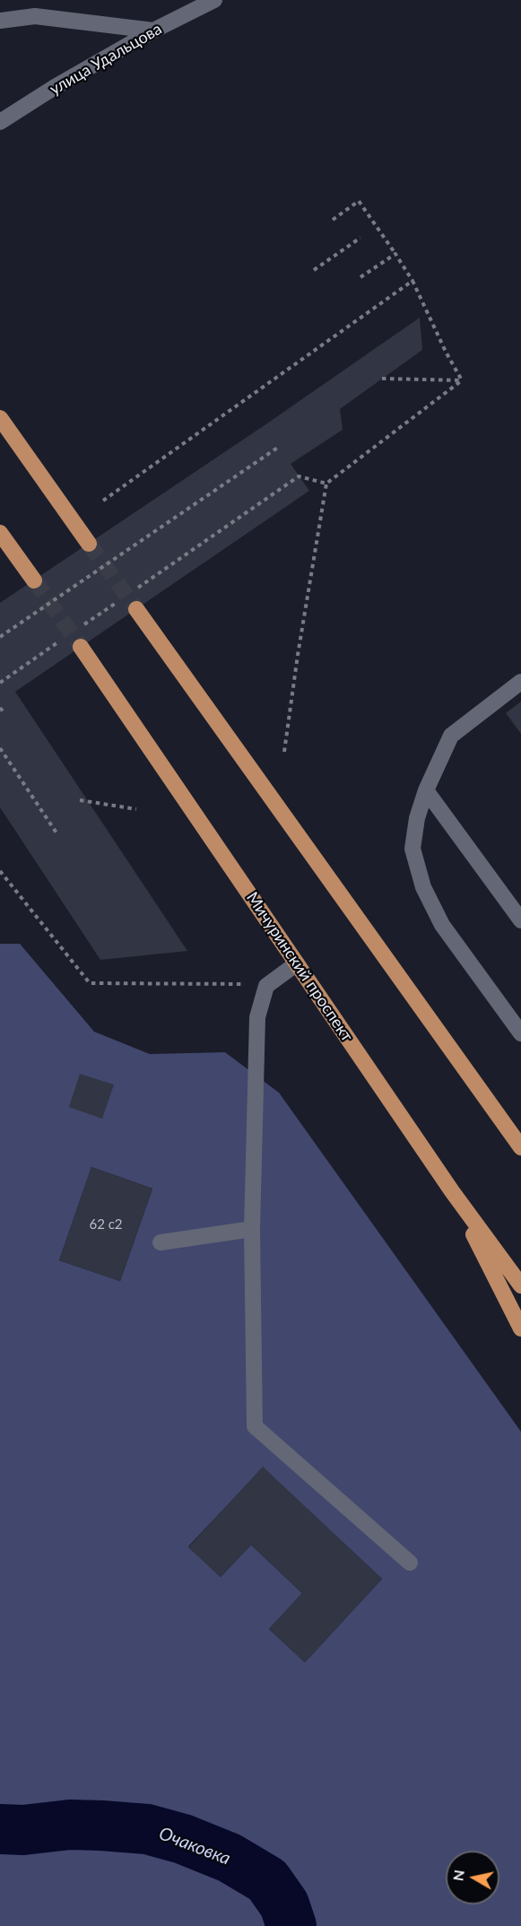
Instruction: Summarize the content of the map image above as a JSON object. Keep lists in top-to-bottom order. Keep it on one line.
{"streets":{"main road":["Мичуринский проспект"],"street":["улица Удальцова"]},"water":["Очаковка"],"house_numbers":["62 с2"],"north":"left"}
